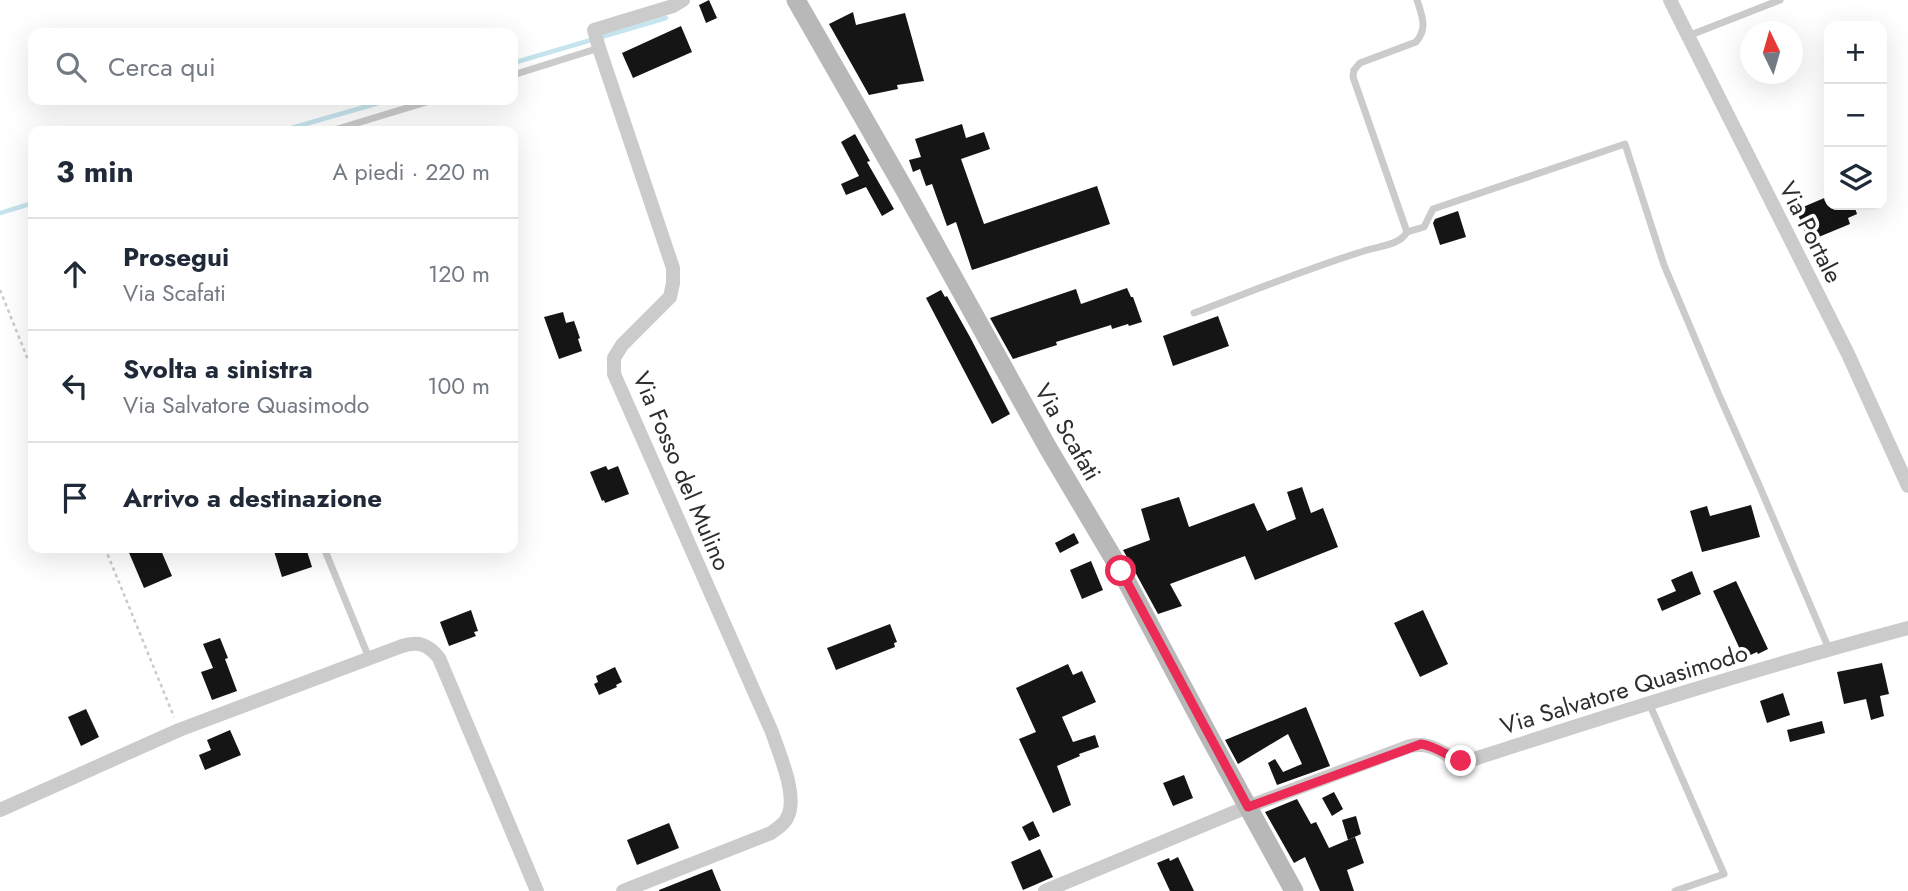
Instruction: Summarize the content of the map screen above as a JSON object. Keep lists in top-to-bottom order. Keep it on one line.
{"streets":{"street":["Via Portale","Via Scafati","Via Fosso del Mulino","Via Salvatore Quasimodo"]},"crossings":[["Via Scafati","Via Salvatore Quasimodo"]],"north":"top","page":{"map_buttons":["+","−"],"search":"Cerca qui","heading":["3 min","A piedi · 220 m"],"list":[["Prosegui","Via Scafati","120 m"],["Svolta a sinistra","Via Salvatore Quasimodo","100 m"],"Arrivo a destinazione"]}}
